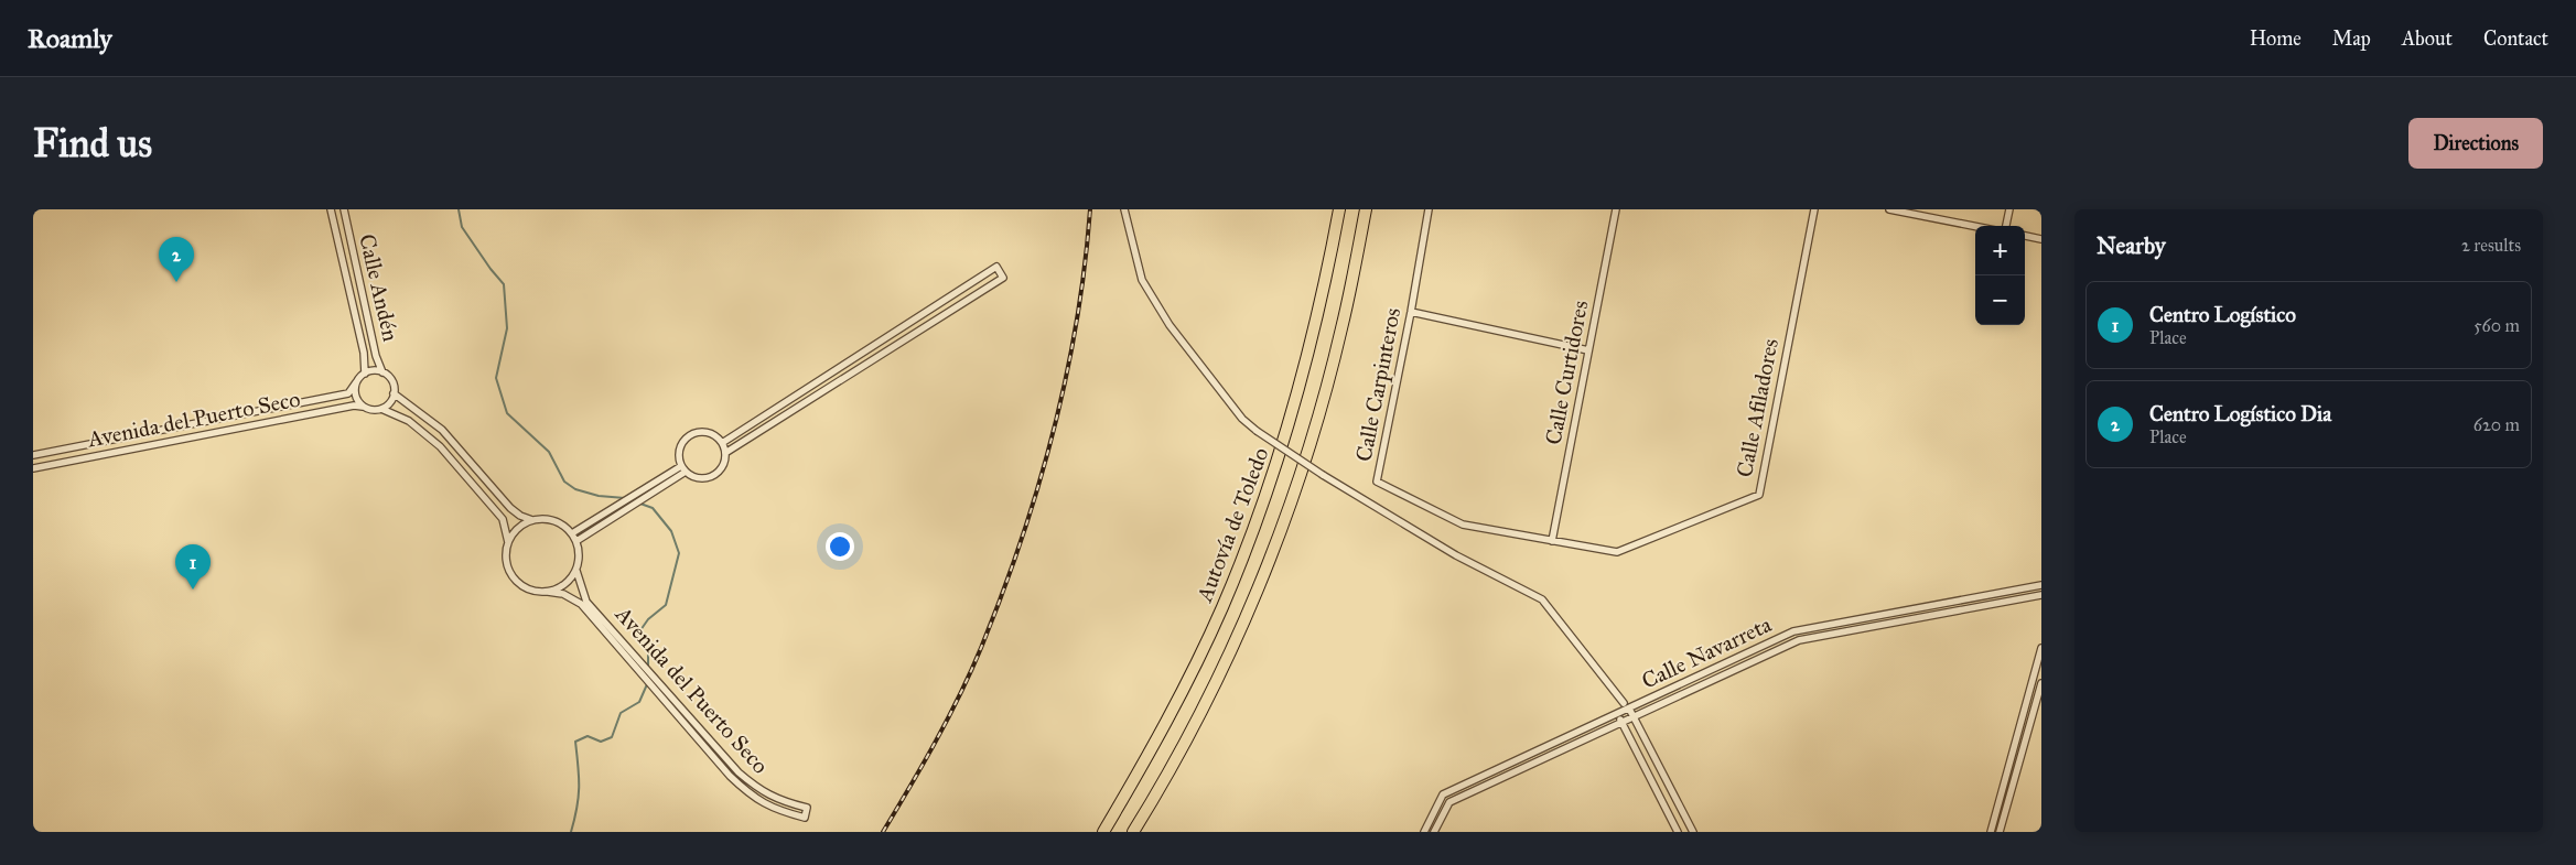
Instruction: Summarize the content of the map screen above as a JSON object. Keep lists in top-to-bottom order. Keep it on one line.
{"streets":{"highway":["Autovía de Toledo"],"street":["Calle Andén","Calle Curtidores","Calle Carpinteros","Calle Afiladores","Avenida del Puerto Seco","Calle Navarreta"]},"crossings":[["Calle Andén","Avenida del Puerto Seco"],["Calle Curtidores","Calle Carpinteros"],["Calle Curtidores","Calle Afiladores"],["Calle Carpinteros","Calle Afiladores"]],"page":{"header":"Roamly","nav":["Home","Map","About","Contact"],"buttons":"Directions","title":"Find us","heading":["Nearby","2 results"],"map_buttons":["+","−"],"pins":["2","1"],"list":[{"mark":"1","name":"Centro Logístico","note":"Place","value":"560 m"},{"mark":"2","name":"Centro Logístico Dia","note":"Place","value":"620 m"}]}}
